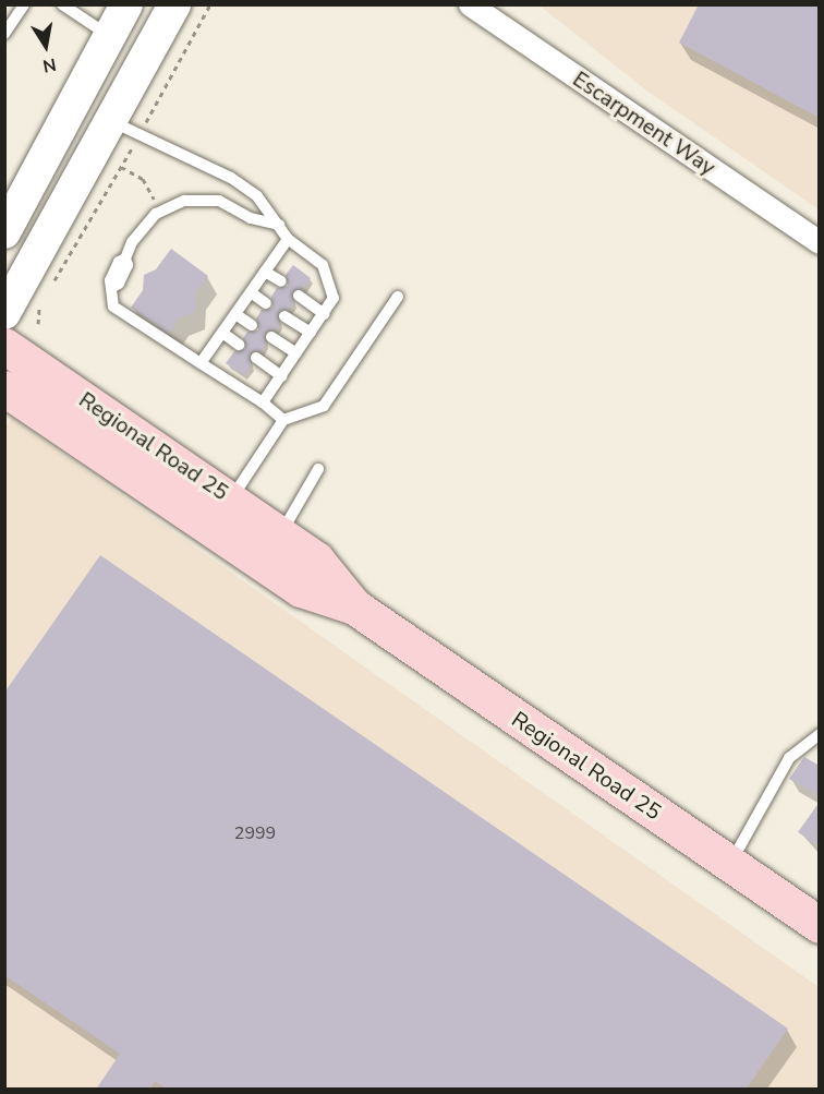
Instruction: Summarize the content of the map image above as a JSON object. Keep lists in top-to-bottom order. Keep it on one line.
{"streets":{"main road":["Regional Road 25"],"street":["Escarpment Way"]},"house_numbers":["2999"],"north":"bottom"}
